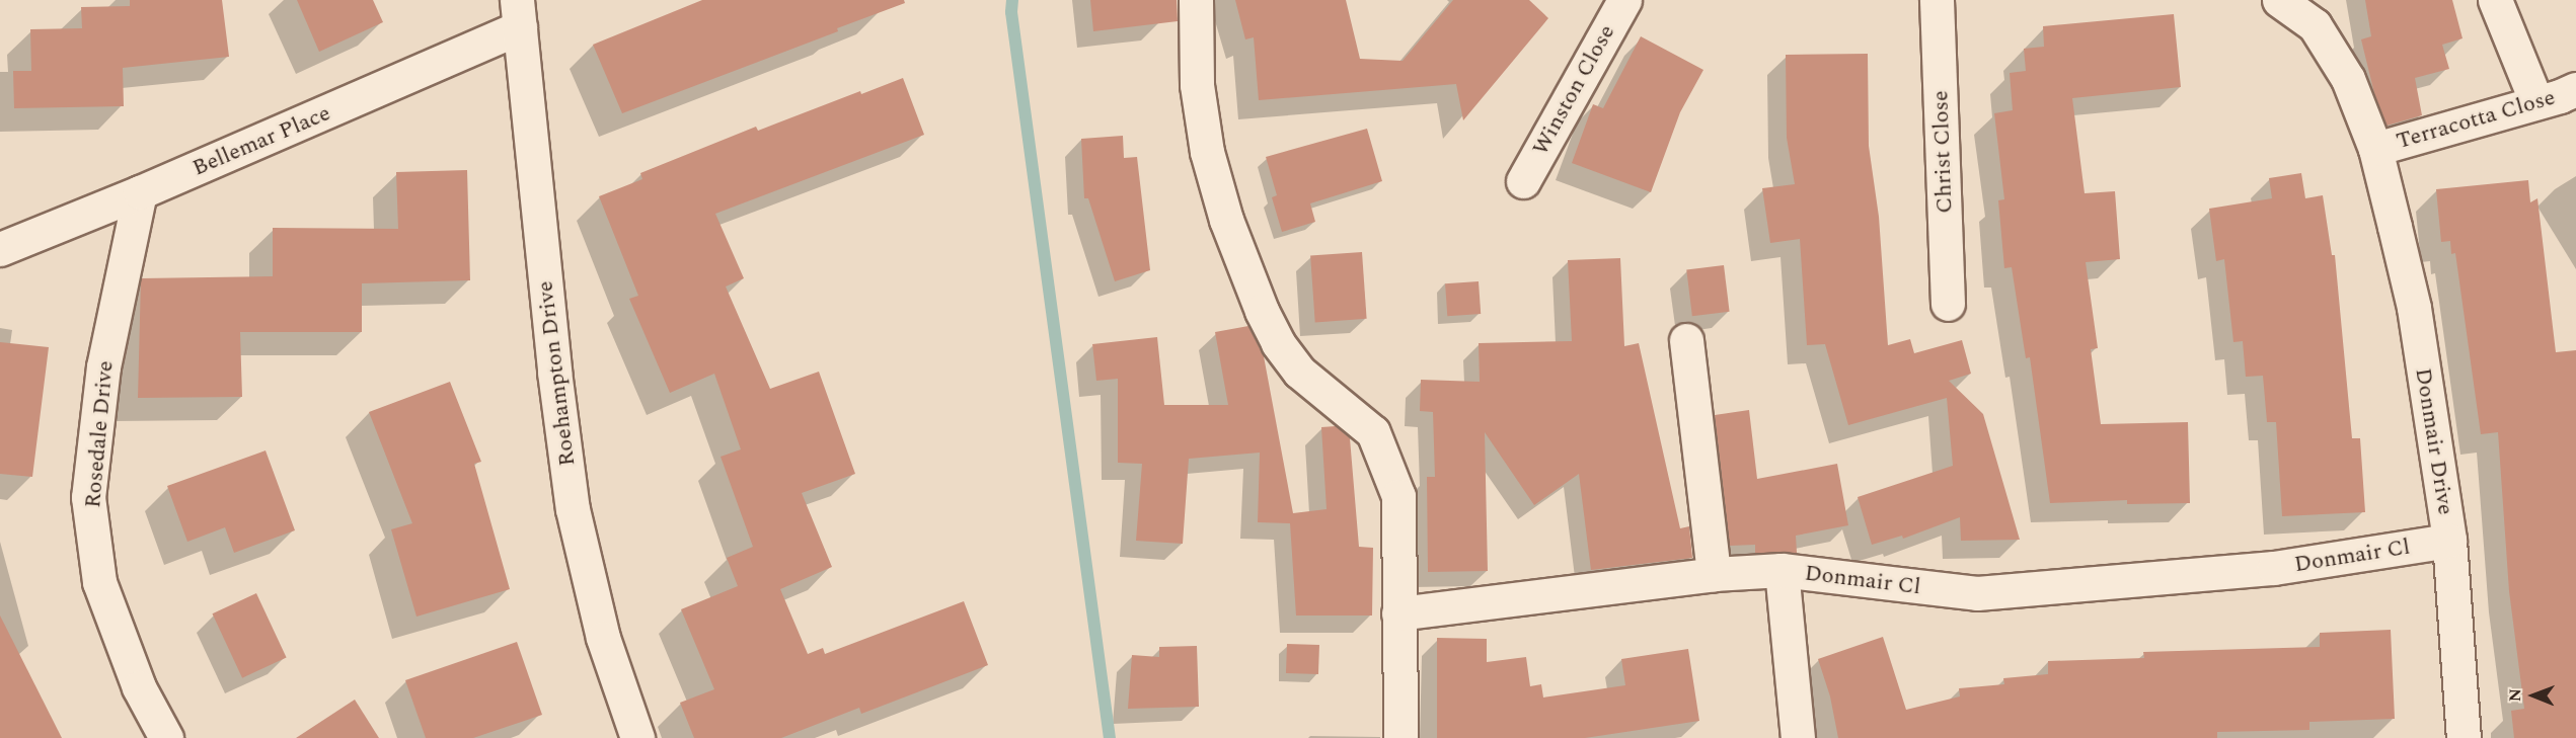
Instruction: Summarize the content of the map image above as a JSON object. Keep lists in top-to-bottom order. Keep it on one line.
{"streets":{"street":["Winston Close","Terracotta Close","Bellemar Place","Christ Close","Roehampton Drive","Rosedale Drive","Donmair Drive","Donmair Cl"]},"crossings":[["Terracotta Close","Donmair Drive"],["Bellemar Place","Roehampton Drive"],["Bellemar Place","Rosedale Drive"],["Donmair Drive","Donmair Cl"]],"north":"left"}
